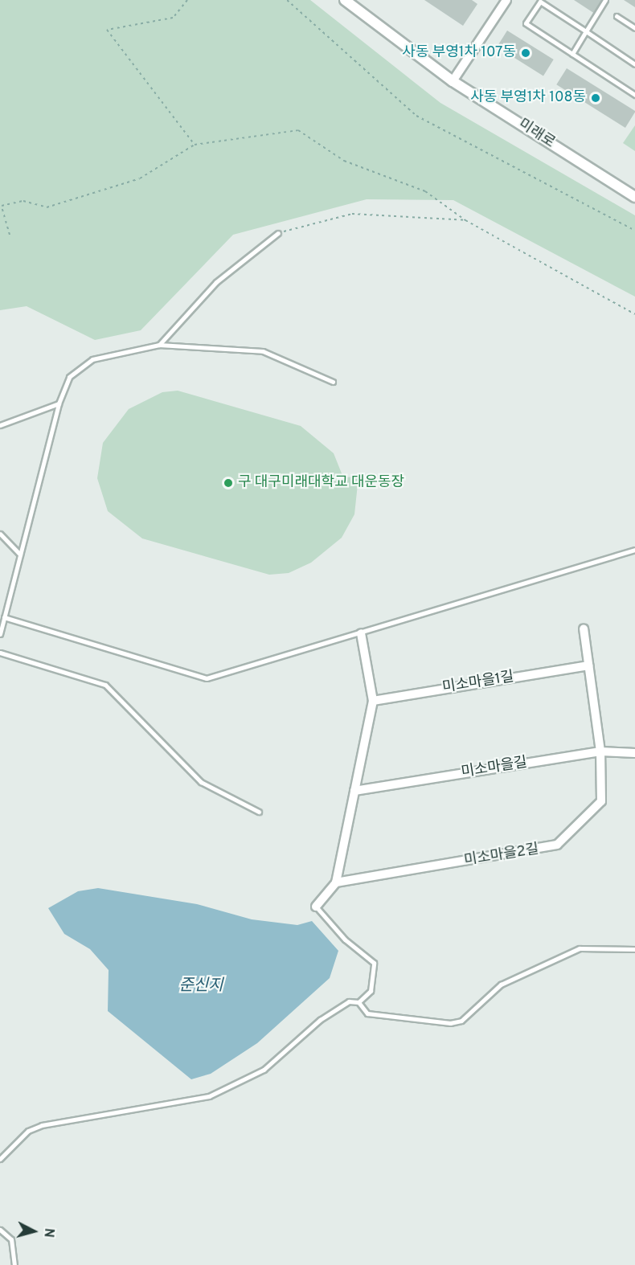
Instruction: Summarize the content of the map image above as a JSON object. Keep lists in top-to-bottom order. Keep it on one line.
{"streets":{"street":["미래로","미소마을1길","미소마을길","미소마을2길"]},"crossings":[["미소마을길","미소마을2길"]],"water":["준신지"],"places":["사동 부영1차 107동","사동 부영1차 108동","구 대구미래대학교 대운동장"],"north":"right"}
